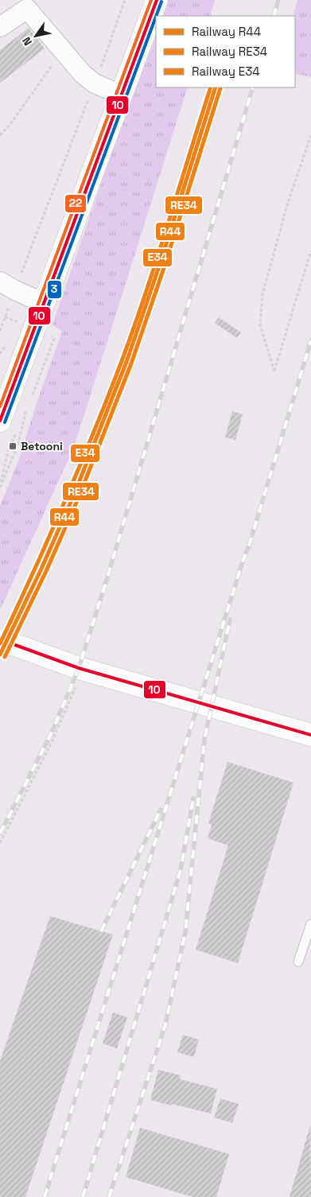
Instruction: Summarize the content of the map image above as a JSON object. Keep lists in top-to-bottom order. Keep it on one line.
{"places":{"transit":["Betooni"]},"lines":["transit line 10","transit line 22","transit line 3","rail line R44","rail line E34","rail line RE34"],"legend":["Railway R44","Railway RE34","Railway E34"],"north":"bottom left"}
